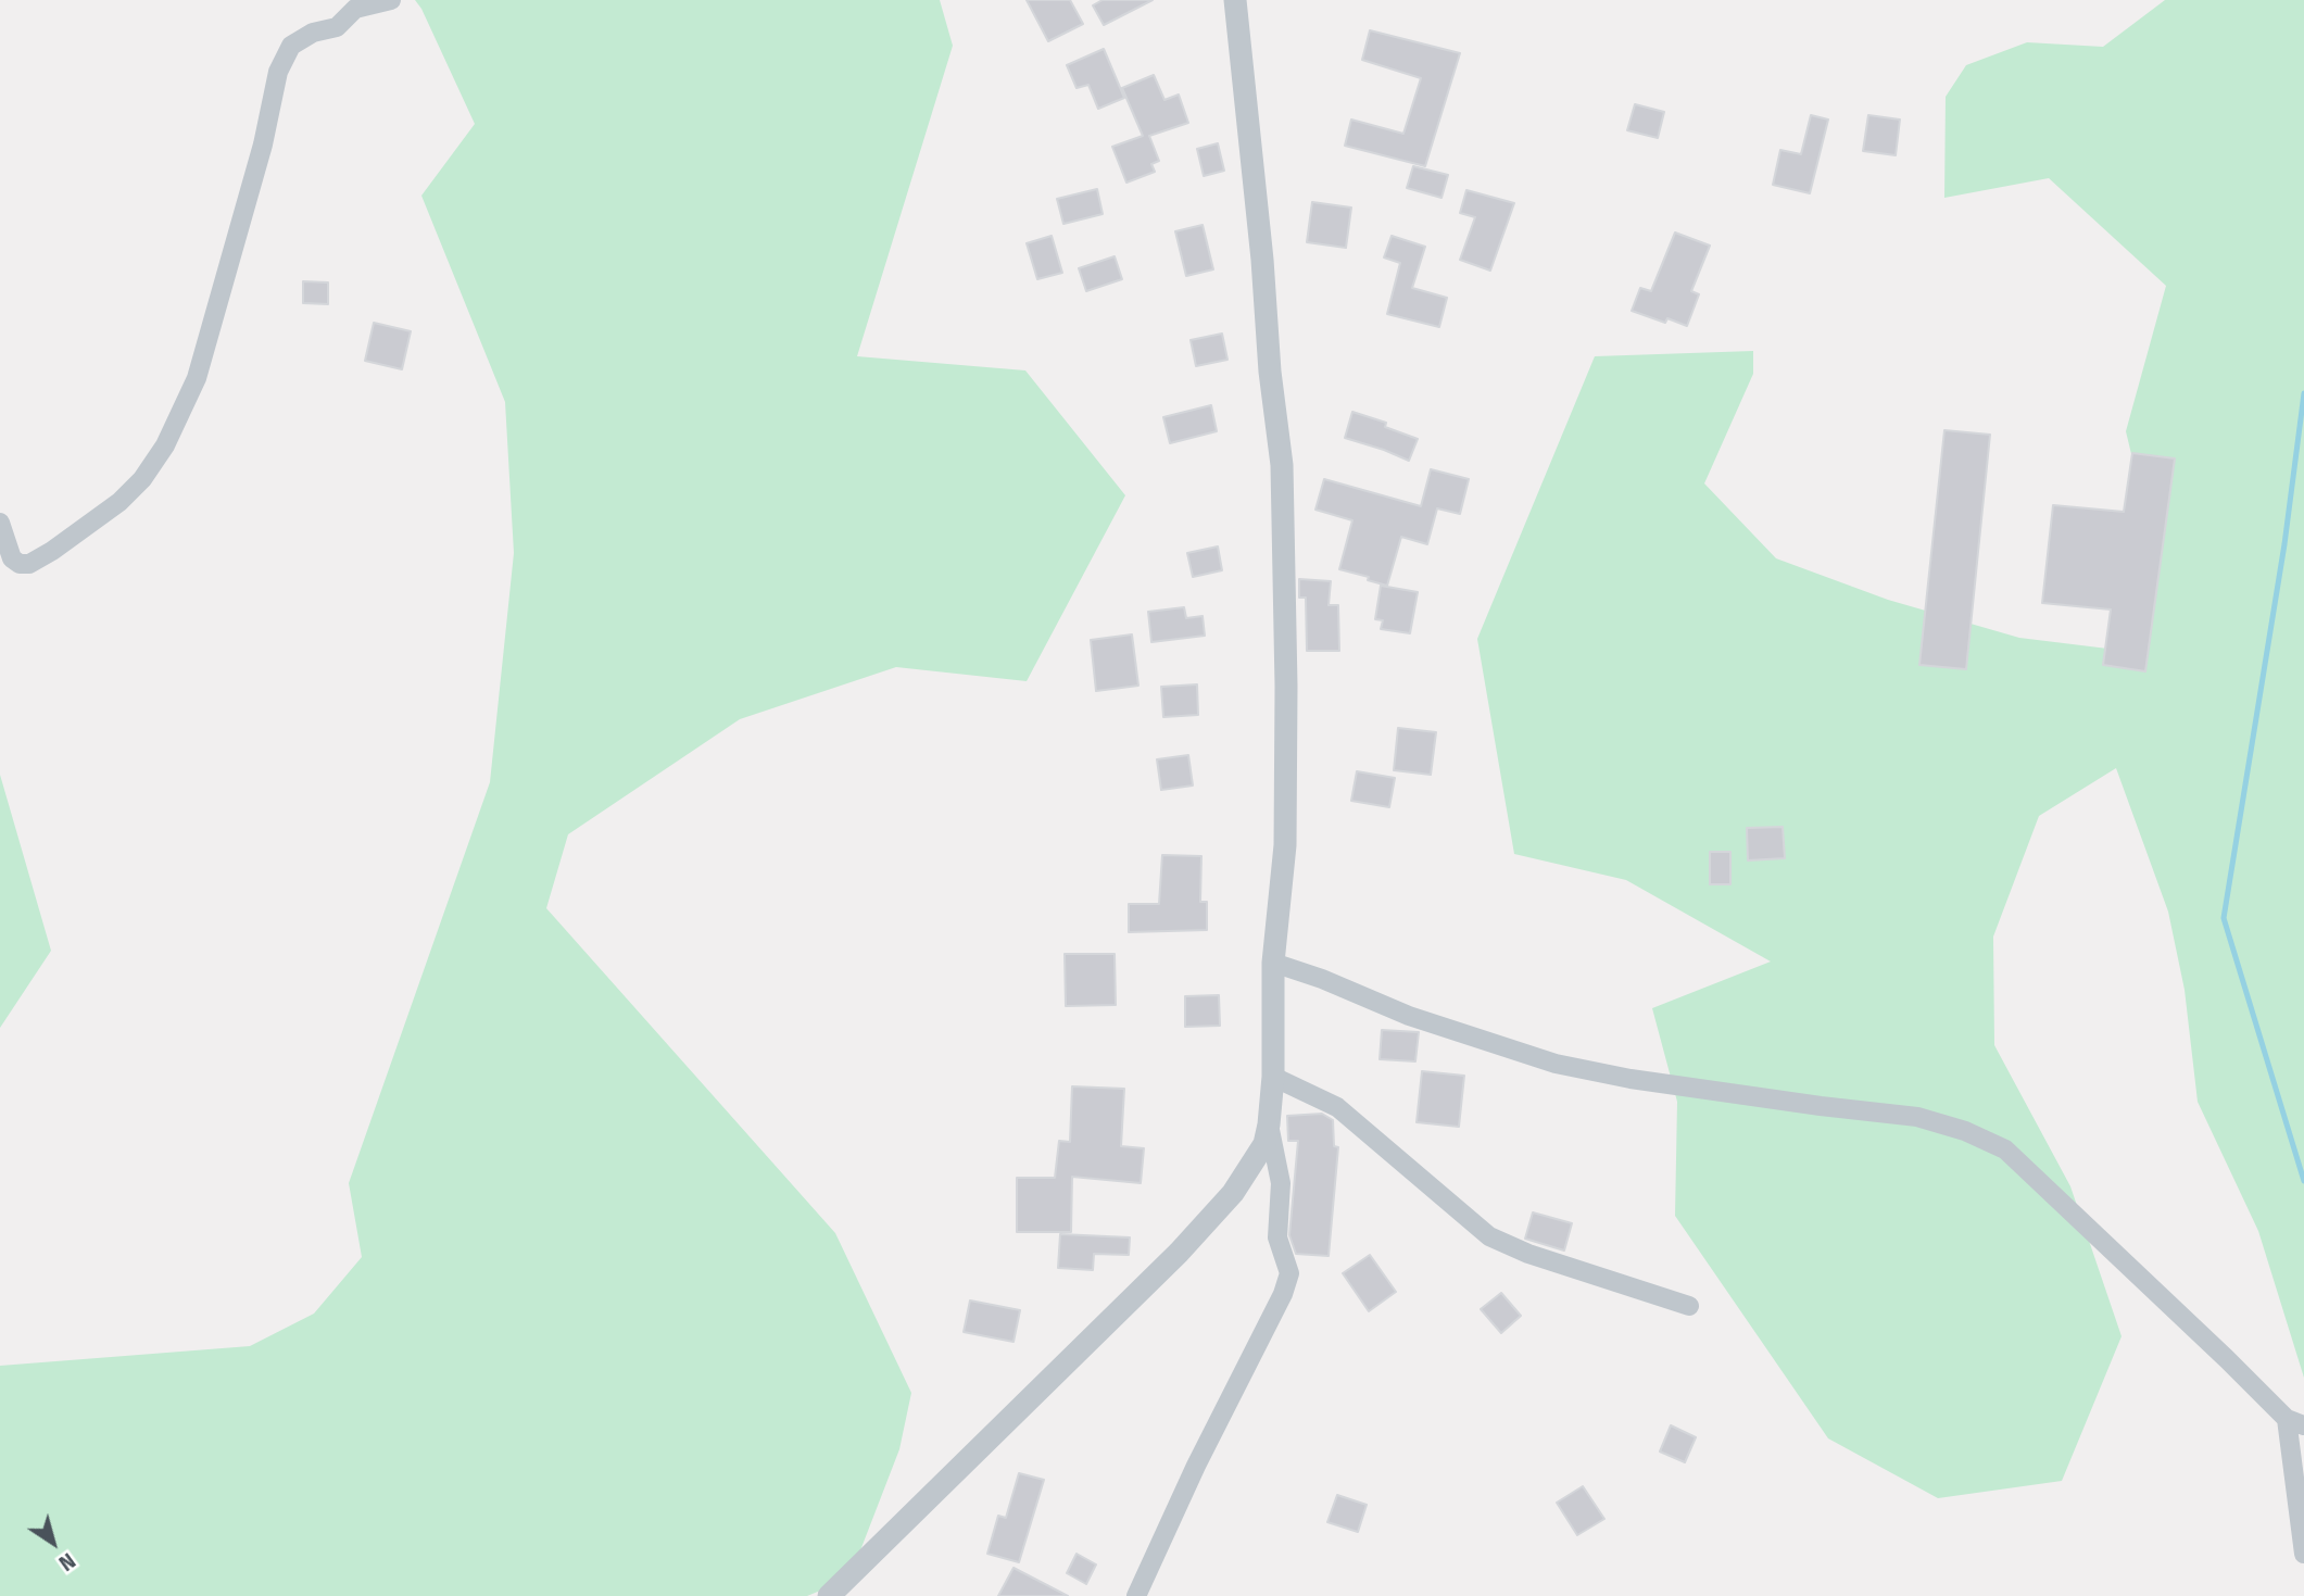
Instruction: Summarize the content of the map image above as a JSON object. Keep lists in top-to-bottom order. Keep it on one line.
{"north":"bottom right"}
